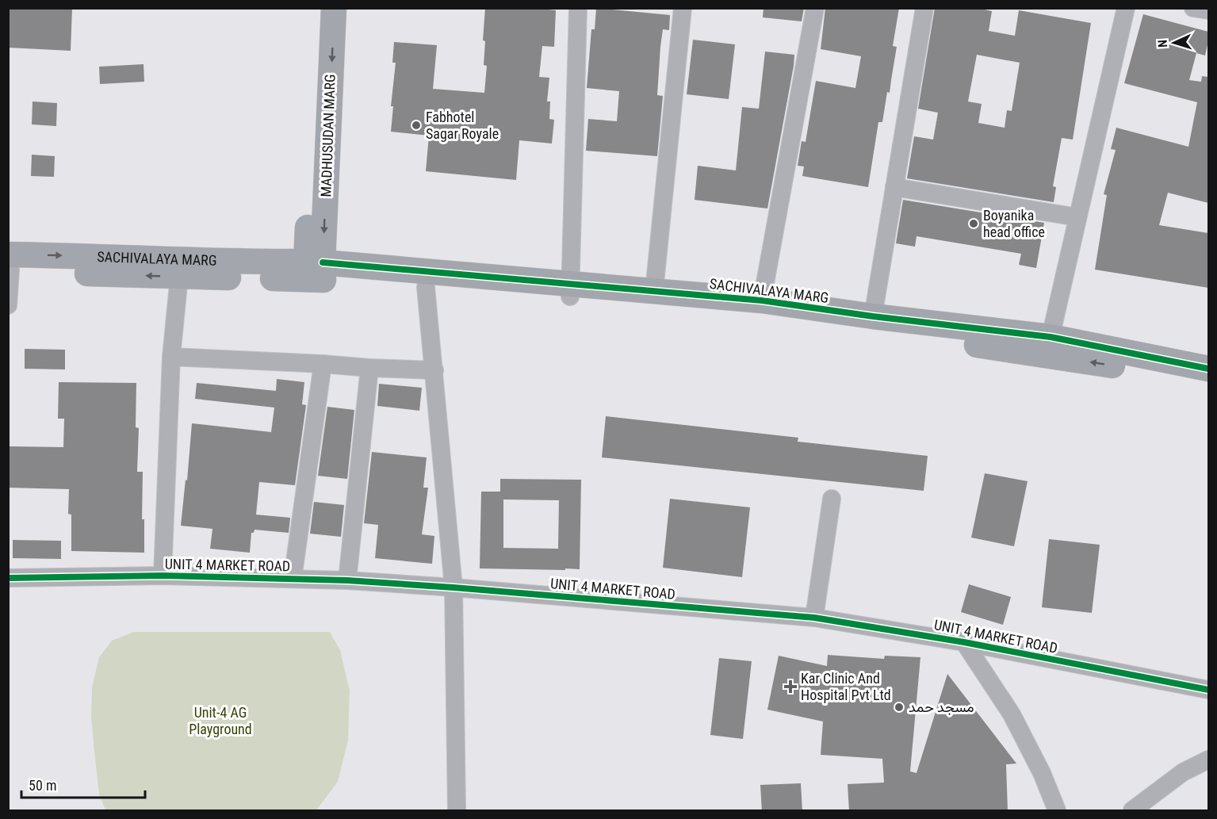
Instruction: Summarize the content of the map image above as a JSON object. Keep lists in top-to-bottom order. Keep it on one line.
{"streets":{"street":["MADHUSUDAN MARG","SACHIVALAYA MARG","UNIT 4 MARKET ROAD"]},"crossings":[["MADHUSUDAN MARG","SACHIVALAYA MARG"]],"parks":["Unit-4 AG Playground"],"places":{"other":["Fabhotel Sagar Royale","Boyanika head office","مسجد حمد"],"health":["Kar Clinic And Hospital Pvt Ltd"]},"scale_bar":"50 m","north":"left"}
